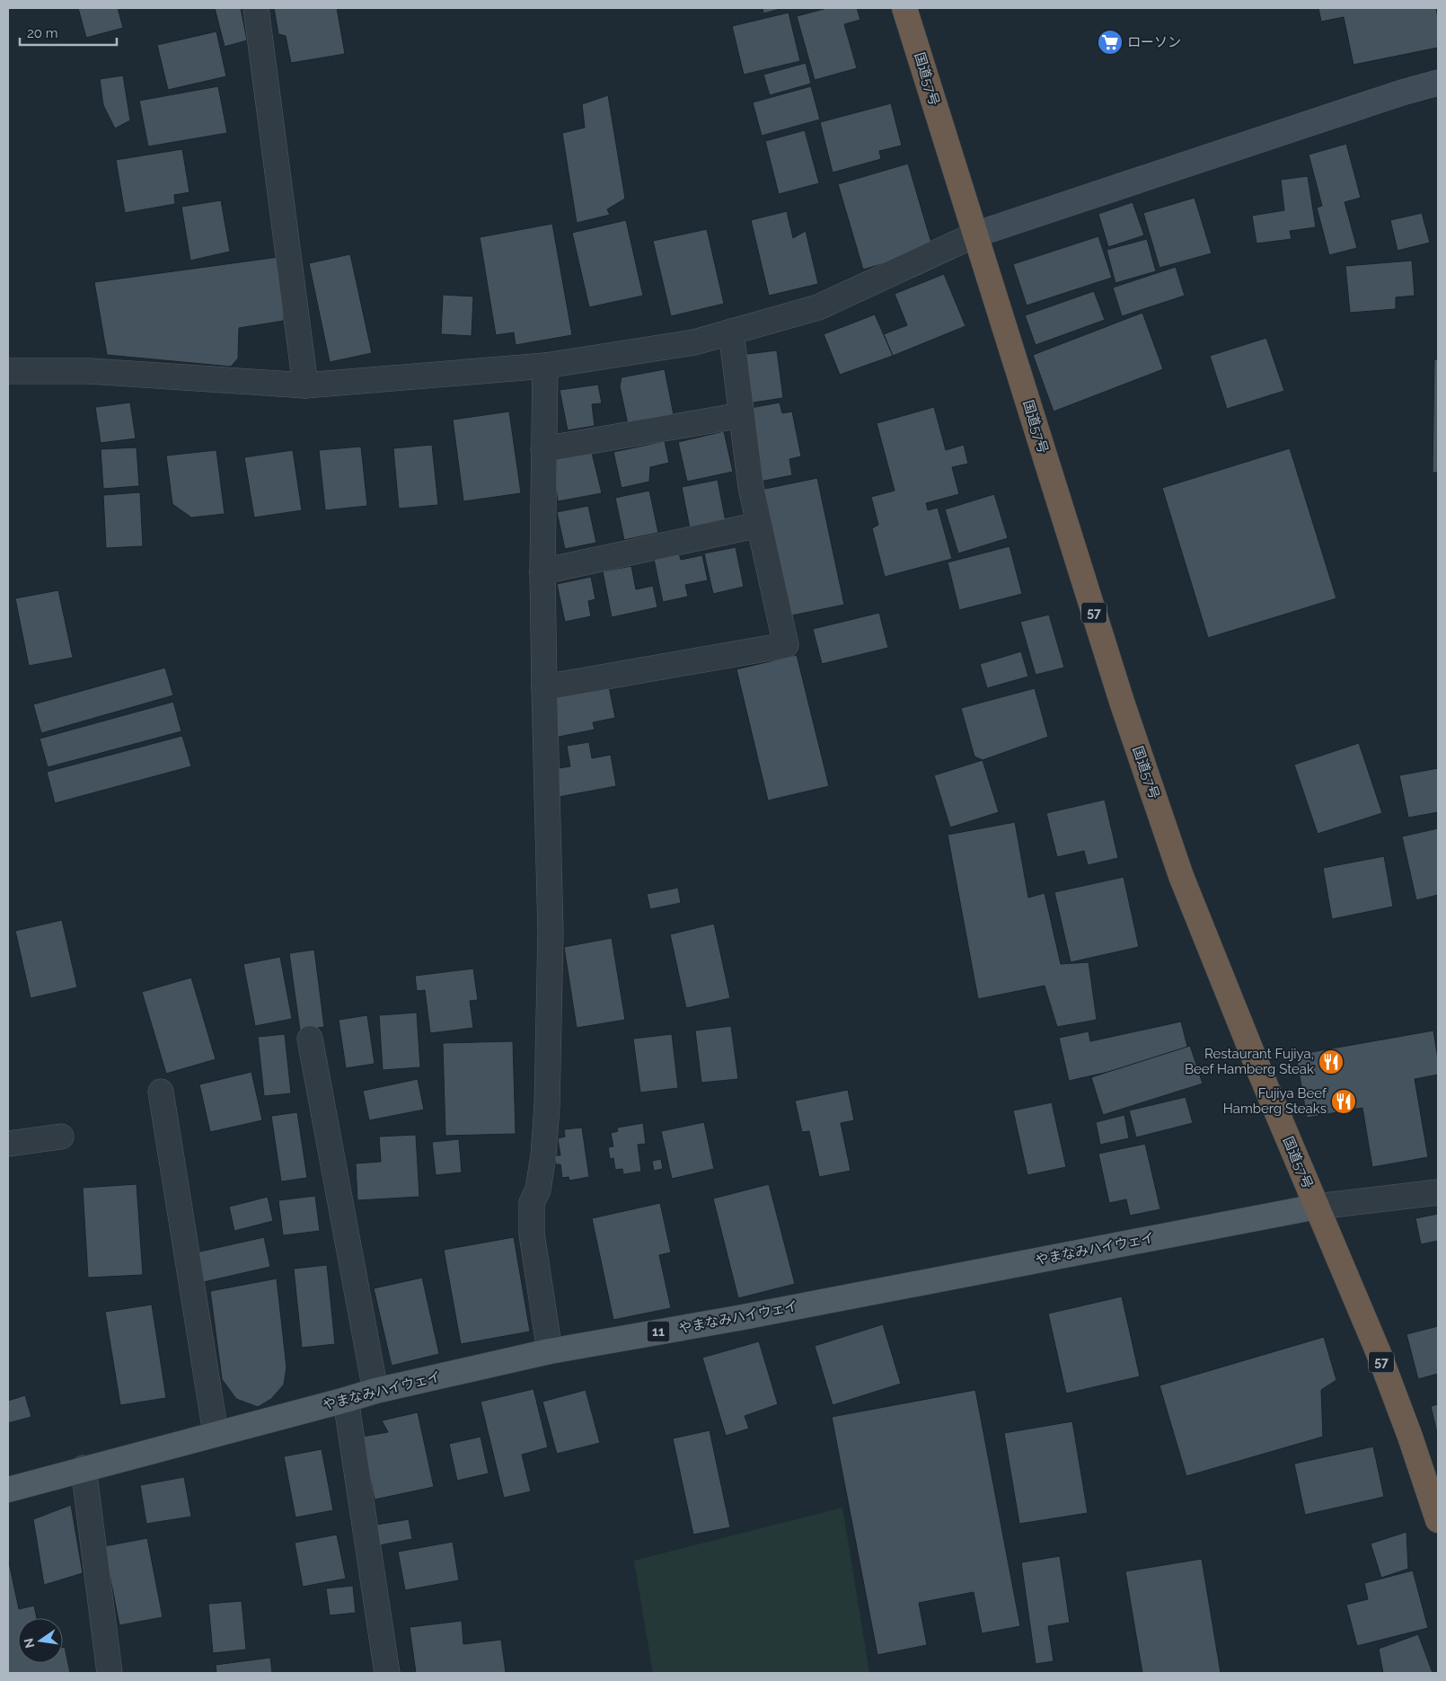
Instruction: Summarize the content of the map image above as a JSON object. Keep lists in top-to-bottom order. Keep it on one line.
{"streets":{"highway":["国道57号","57"],"main road":["やまなみハイウェイ","11"]},"crossings":[["国道57号","やまなみハイウェイ"]],"places":{"supermarket":["ローソン"],"restaurant":["Restaurant Fujiya, Beef Hamberg Steak","Fujiya Beef Hamberg Steaks"]},"scale_bar":"20 m","north":"left"}
